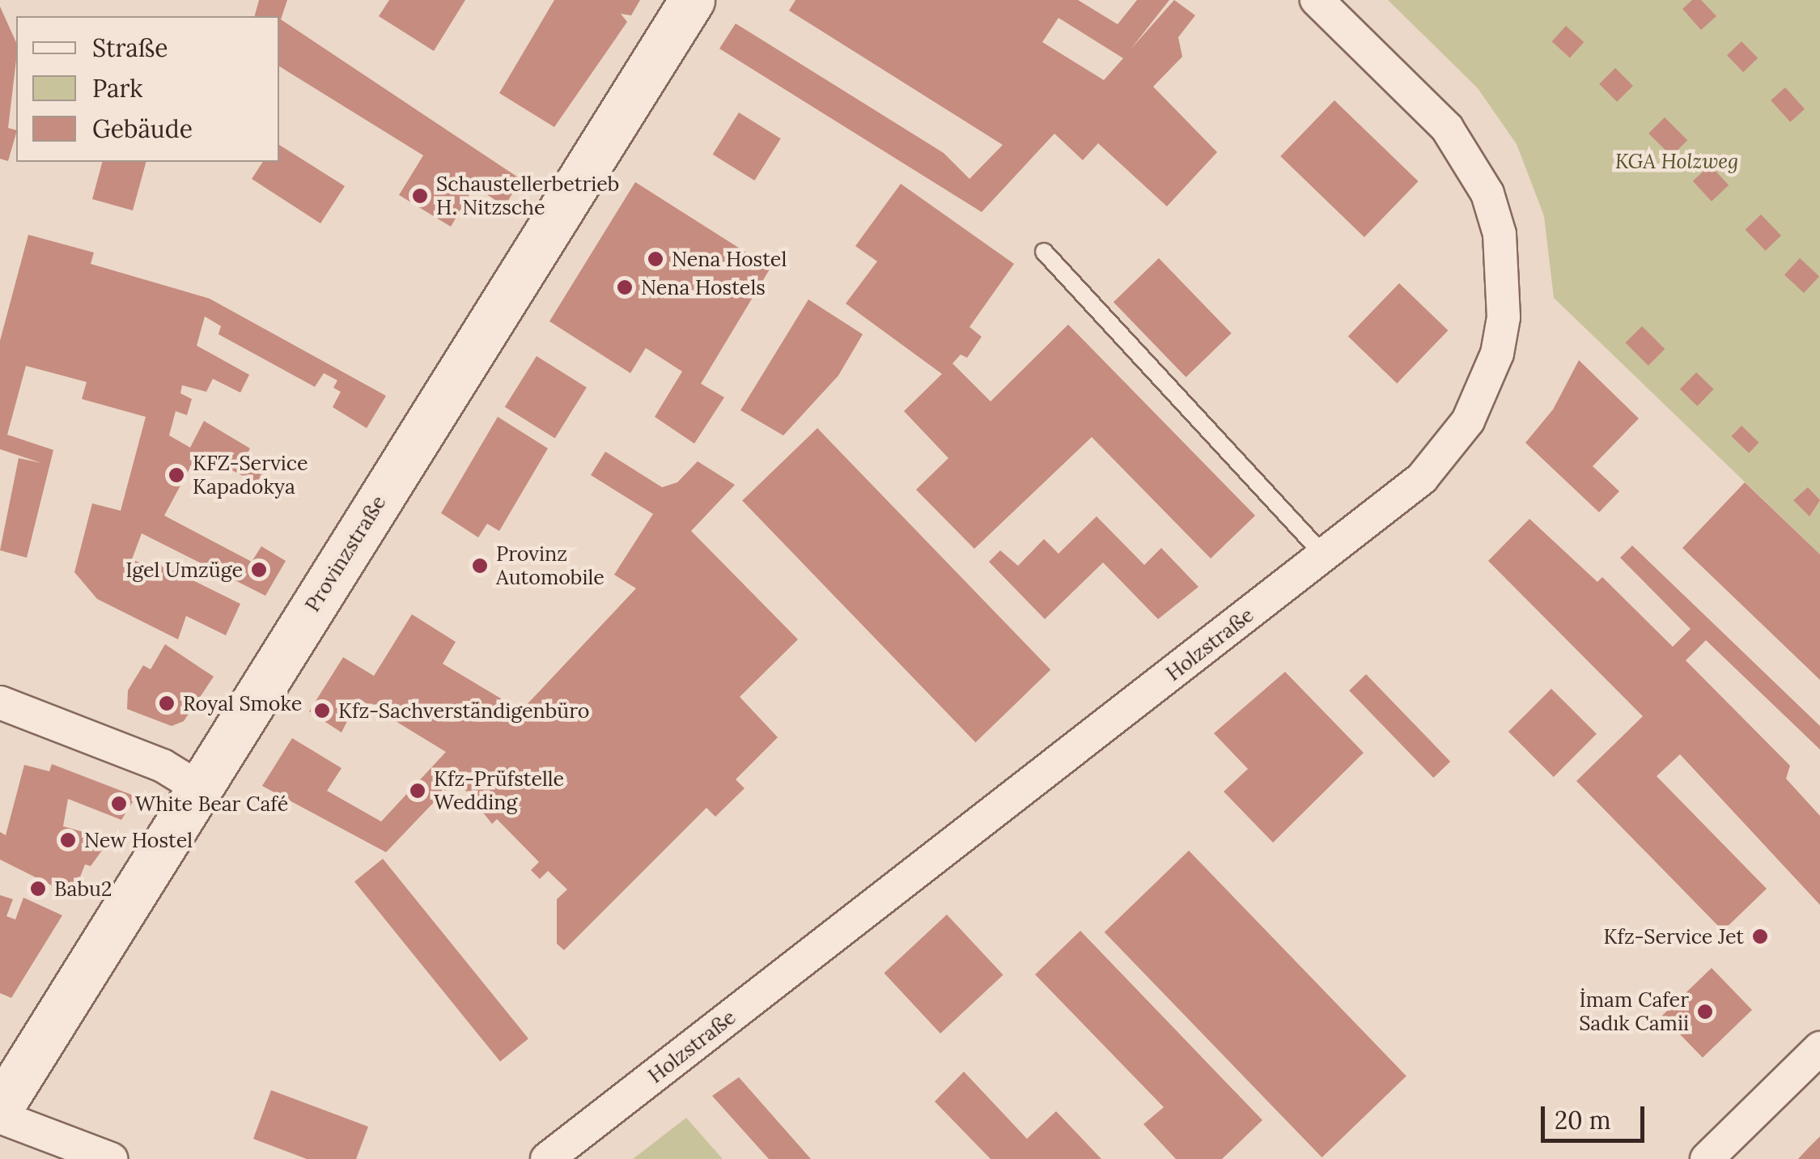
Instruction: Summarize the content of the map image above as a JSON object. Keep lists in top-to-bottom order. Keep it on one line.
{"streets":{"main road":["Provinzstraße"],"street":["Holzstraße"]},"parks":["KGA Holzweg"],"places":["Schaustellerbetrieb H. Nitzsche","Nena Hostel","Nena Hostels","KFZ-Service Kapadokya","Provinz Automobile","Igel Umzüge","Royal Smoke","Kfz-Sachverständigenbüro","Kfz-Prüfstelle Wedding","White Bear Café","New Hostel","Babu2","Kfz-Service Jet","İmam Cafer Sadık Camii"],"legend":["Straße","Park","Gebäude"],"scale_bar":"20 m"}
